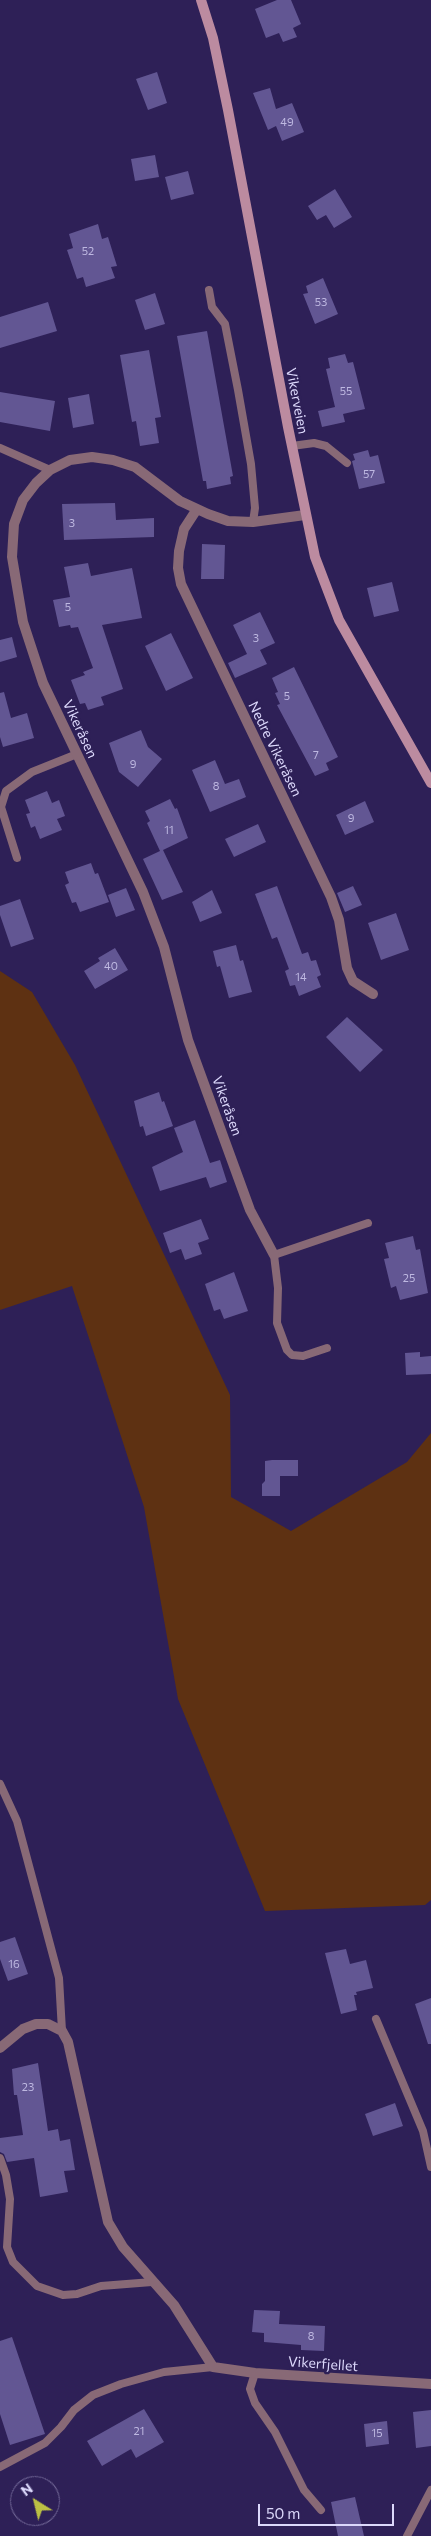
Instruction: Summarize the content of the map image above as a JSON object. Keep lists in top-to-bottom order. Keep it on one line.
{"streets":{"main road":["Vikerveien"],"street":["Vikeråsen","Nedre Vikeråsen","Vikerfjellet"]},"crossings":[["Vikerveien","Vikeråsen"],["Vikeråsen","Nedre Vikeråsen"]],"house_numbers":["49","52","53","55","57","3","5","3","5","7","9","8","9","11","40","14","25","16","23","8","21","15"],"scale_bar":"50 m","north":"top left"}
